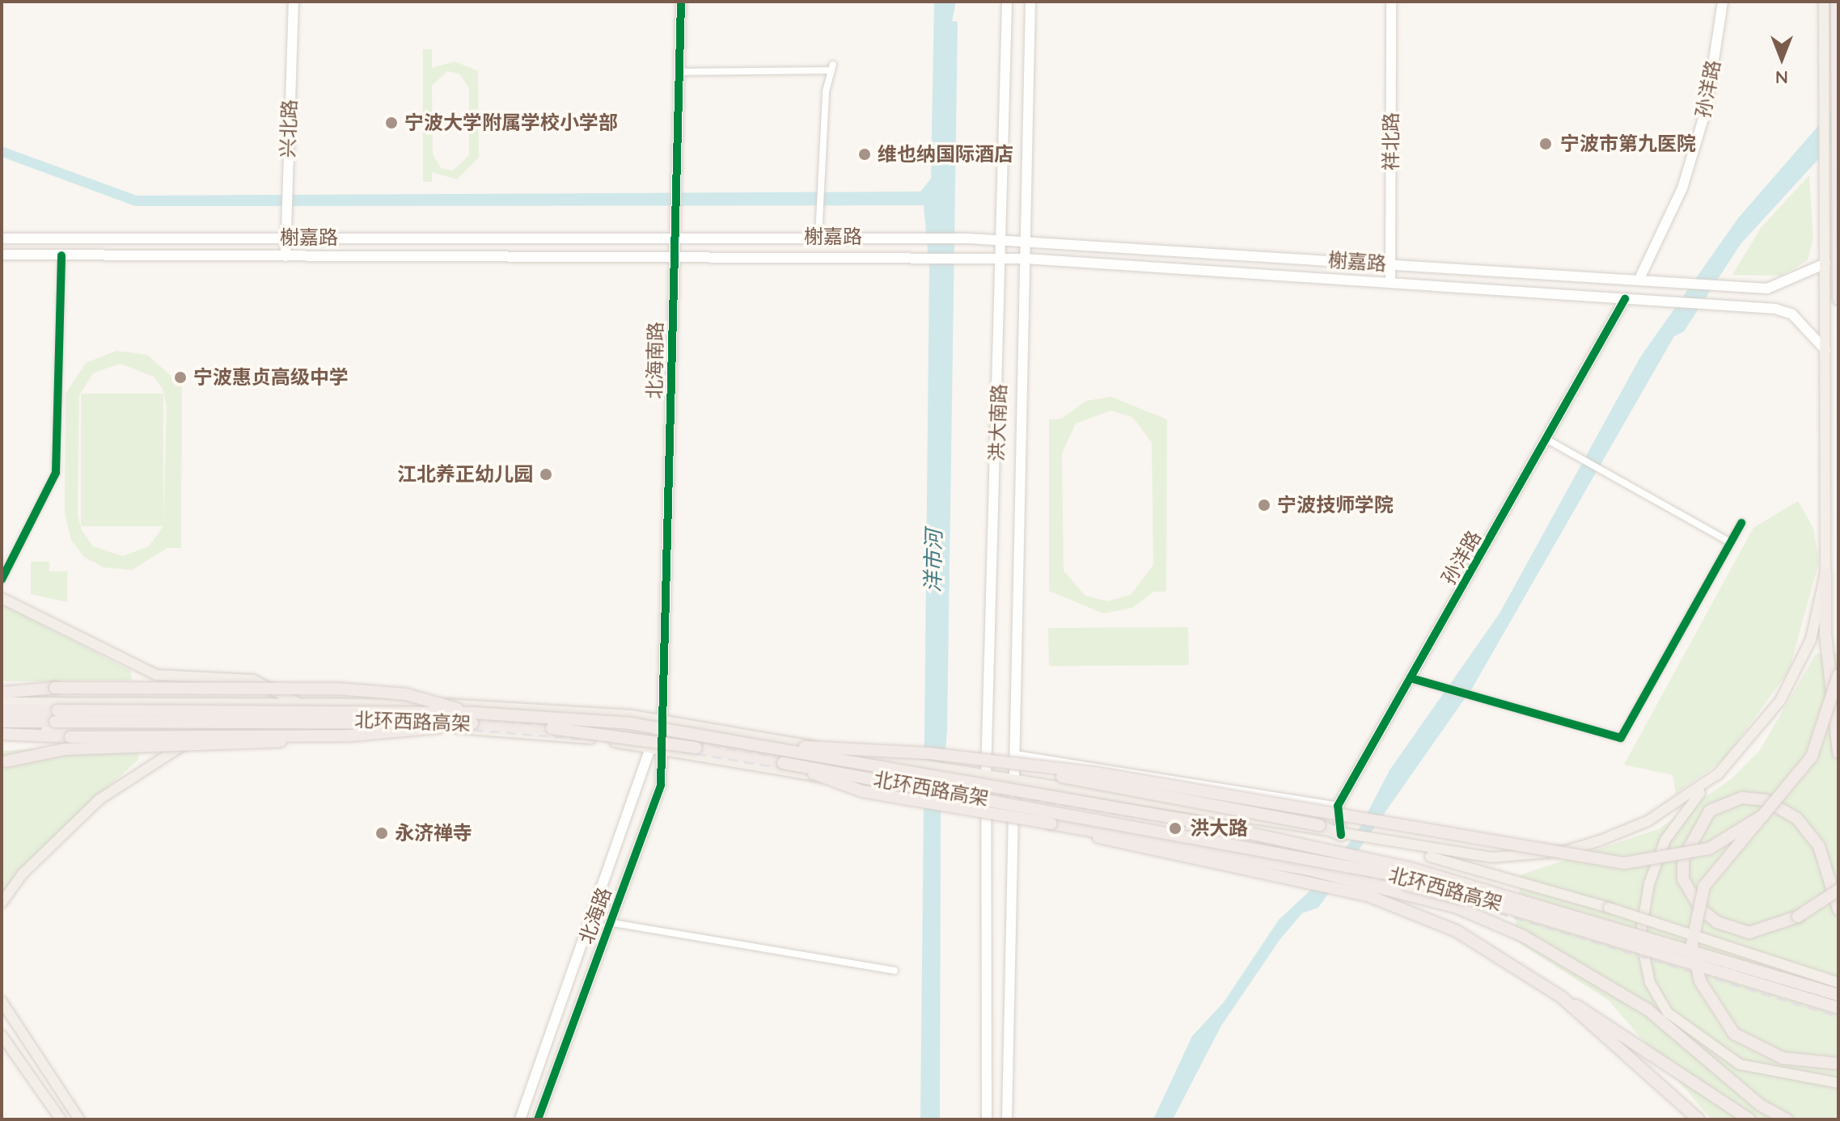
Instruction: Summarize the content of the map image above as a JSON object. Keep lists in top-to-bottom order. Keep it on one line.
{"streets":{"highway":["北环西路高架"],"main road":["孙洋路","兴北路","祥北路","榭嘉路","北海南路","洪大南路","北海路"]},"crossings":[["孙洋路","榭嘉路"],["兴北路","榭嘉路"],["祥北路","榭嘉路"],["榭嘉路","北海南路"],["榭嘉路","洪大南路"],["北海南路","北海路"]],"water":["洋市河"],"places":["宁波大学附属学校小学部","宁波市第九医院","维也纳国际酒店","宁波惠贞高级中学","江北养正幼儿园","宁波技师学院","洪大路","永济禅寺"],"north":"bottom"}
